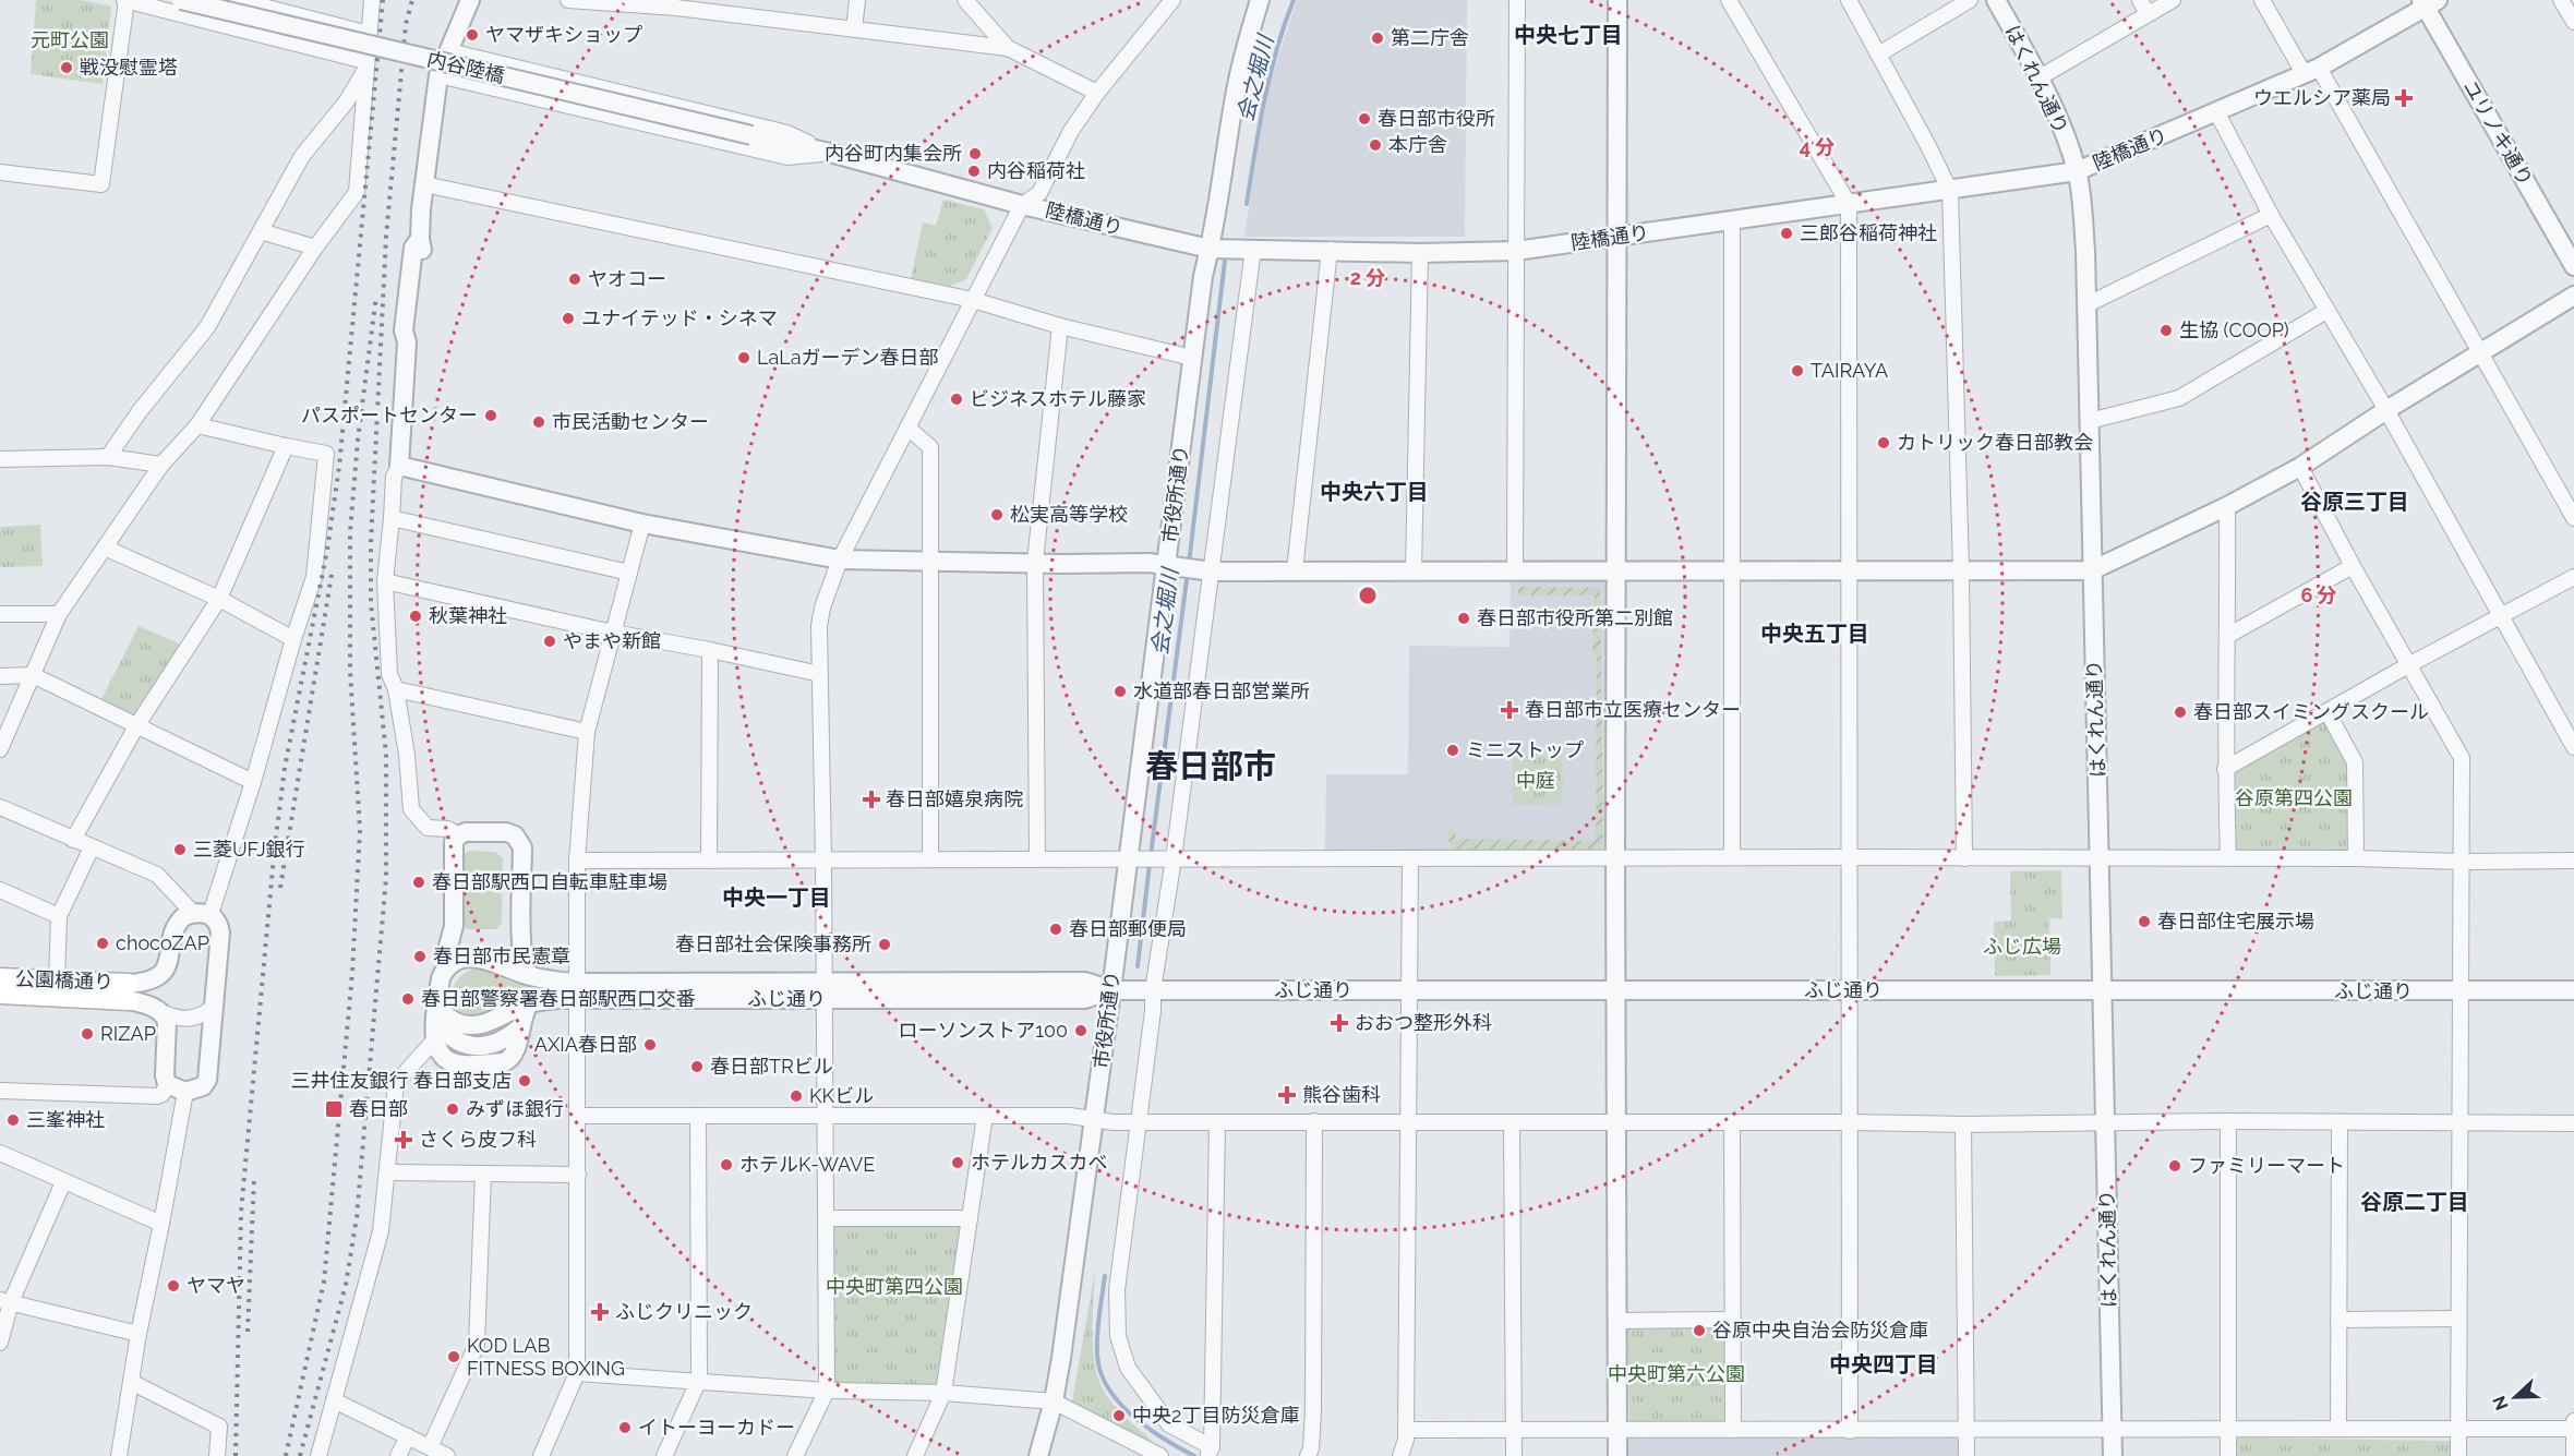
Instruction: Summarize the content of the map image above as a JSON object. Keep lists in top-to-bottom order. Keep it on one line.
{"streets":{"main road":["公園橋通り"],"street":["内谷陸橋","はくれん通り","ユリノキ通り","陸橋通り","市役所通り","ふじ通り"]},"crossings":[["内谷陸橋","陸橋通り"],["はくれん通り","陸橋通り"],["はくれん通り","ふじ通り"],["ユリノキ通り","陸橋通り"],["陸橋通り","市役所通り"],["市役所通り","ふじ通り"]],"districts":["中央七丁目","中央六丁目","谷原三丁目","中央五丁目","春日部市","中央一丁目","谷原二丁目","中央四丁目"],"water":["会之堀川"],"parks":["元町公園","中庭","谷原第四公園","ふじ広場","中央町第四公園","中央町第六公園"],"places":{"other":["ヤマザキショップ","第二庁舎","戦没慰霊塔","春日部市役所","本庁舎","内谷町内集会所","内谷稲荷社","三郎谷稲荷神社","ヤオコー","ユナイテッド・シネマ","生協 (COOP)","LaLaガーデン春日部","TAIRAYA","ビジネスホテル藤家","パスポートセンター","市民活動センター","カトリック春日部教会","松実高等学校","秋葉神社","春日部市役所第二別館","やまや新館","水道部春日部営業所","春日部スイミングスクール","ミニストップ","三菱UFJ銀行","春日部駅西口自転車駐車場","春日部住宅展示場","春日部郵便局","chocoZAP","春日部社会保険事務所","春日部市民憲章","春日部警察署春日部駅西口交番","ローソンストア100","RIZAP","AXIA春日部","春日部TRビル","三井住友銀行 春日部支店","KKビル","みずほ銀行","三峯神社","ホテルカスカベ","ホテルK-WAVE","ファミリーマート","ヤマヤ","谷原中央自治会防災倉庫","KOD LAB FITNESS BOXING","中央2丁目防災倉庫","イトーヨーカドー"],"health":["ウエルシア薬局","春日部市立医療センター","春日部嬉泉病院","おおつ整形外科","熊谷歯科","さくら皮フ科","ふじクリニック"],"transit":["春日部"]},"north":"left","rings":["4 分","2 分","6 分"]}
